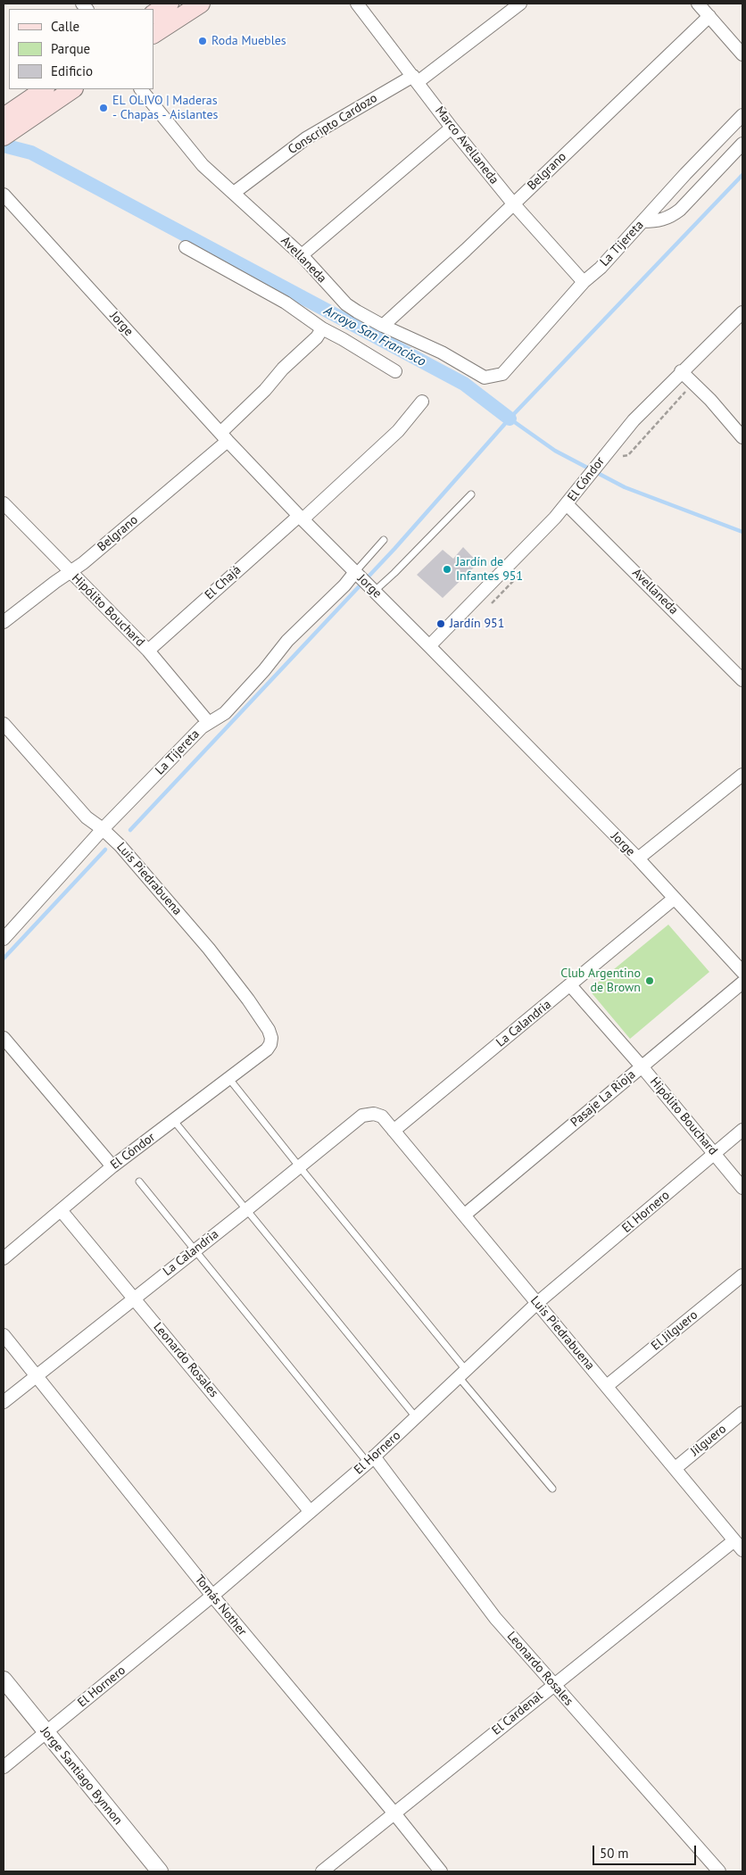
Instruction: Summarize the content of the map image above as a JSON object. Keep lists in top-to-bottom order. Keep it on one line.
{"streets":{"street":["Conscripto Cardozo","Marco Avellaneda","Belgrano","La Tijereta","Avellaneda","Jorge","El Cóndor","El Chajá","Hipólito Bouchard","Luis Piedrabuena","La Calandria","Pasaje La Rioja","El Hornero","El Jilguero","Leonardo Rosales","Jilguero","Tomás Nother","El Cardenal","Jorge Santiago Bynnon"]},"crossings":[["Conscripto Cardozo","Marco Avellaneda"],["Conscripto Cardozo","Avellaneda"],["Marco Avellaneda","Belgrano"],["Marco Avellaneda","La Tijereta"],["Belgrano","Avellaneda"],["Belgrano","Jorge"],["Belgrano","Hipólito Bouchard"],["La Tijereta","Avellaneda"],["La Tijereta","Jorge"],["La Tijereta","Hipólito Bouchard"],["La Tijereta","Luis Piedrabuena"],["Avellaneda","El Cóndor"],["Jorge","El Cóndor"],["Jorge","El Chajá"],["Jorge","La Calandria"],["El Cóndor","Luis Piedrabuena"],["El Cóndor","Leonardo Rosales"],["El Chajá","Hipólito Bouchard"],["Hipólito Bouchard","La Calandria"],["Hipólito Bouchard","Pasaje La Rioja"],["Hipólito Bouchard","El Hornero"],["Luis Piedrabuena","La Calandria"],["Luis Piedrabuena","Pasaje La Rioja"],["Luis Piedrabuena","El Hornero"],["Luis Piedrabuena","El Jilguero"],["Luis Piedrabuena","Jilguero"],["Luis Piedrabuena","El Cardenal"],["La Calandria","Leonardo Rosales"],["La Calandria","Tomás Nother"],["El Hornero","Leonardo Rosales"],["El Hornero","Tomás Nother"],["El Hornero","Jorge Santiago Bynnon"],["Leonardo Rosales","El Cardenal"],["Tomás Nother","El Cardenal"]],"water":["Arroyo San Francisco"],"places":["Roda Muebles","EL OLIVO | Maderas - Chapas - Aislantes","Jardín de Infantes 951","Jardín 951","Club Argentino de Brown"],"legend":["Calle","Parque","Edificio"],"scale_bar":"50 m"}
